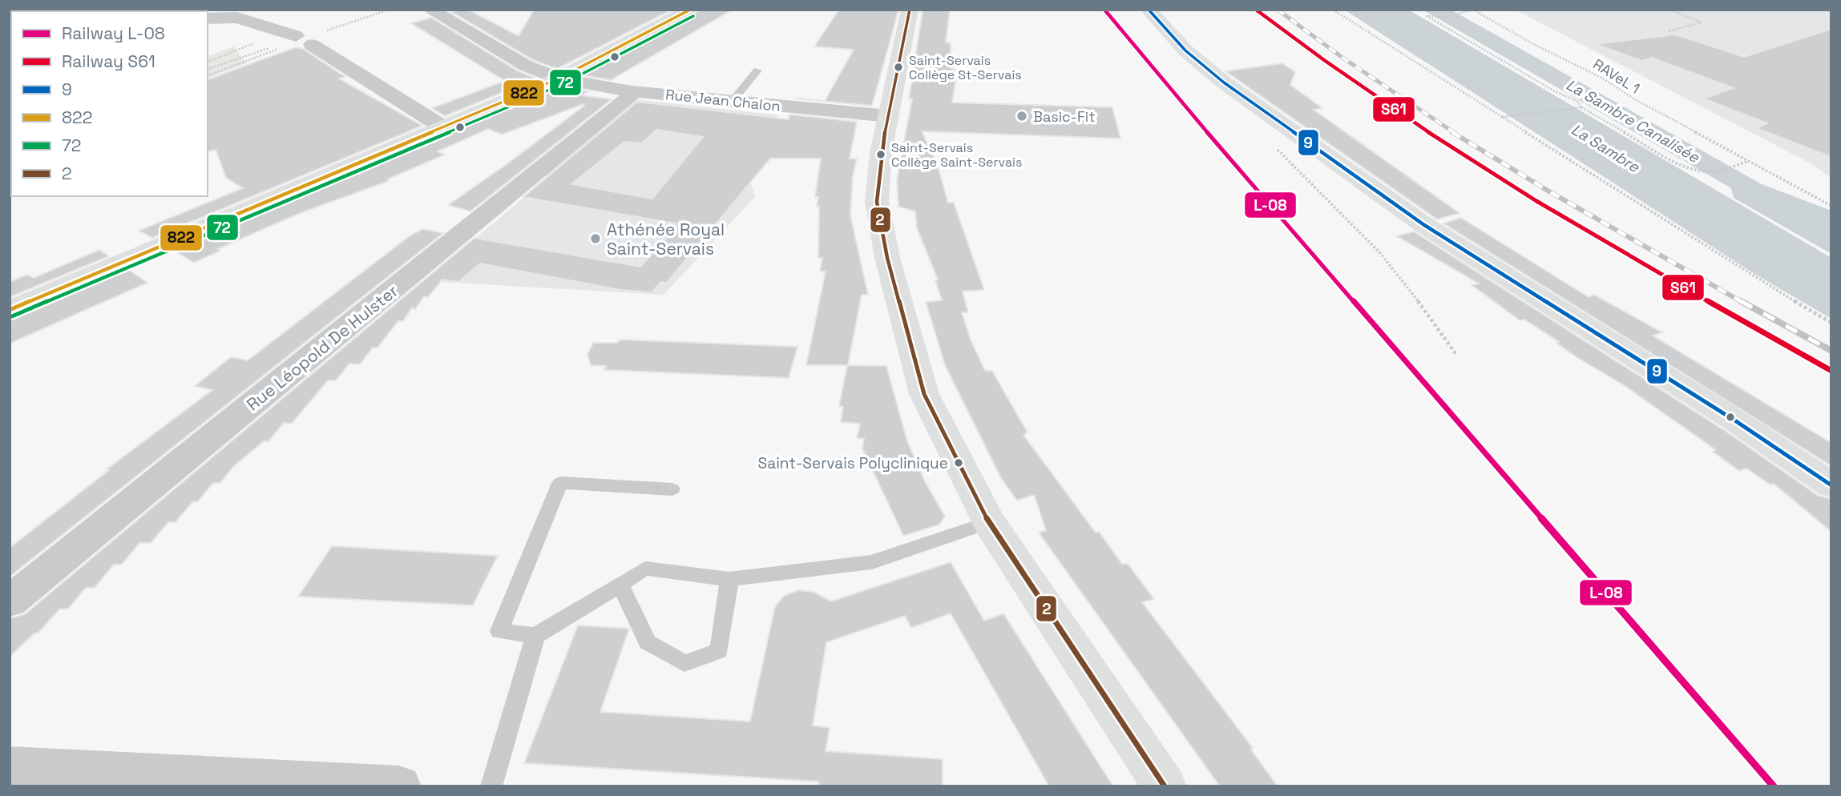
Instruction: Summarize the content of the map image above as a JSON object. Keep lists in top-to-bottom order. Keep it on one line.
{"streets":{"street":["Rue Jean Chalon","Rue Léopold De Hulster"],"path":["RAVeL 1"]},"crossings":[["Rue Jean Chalon","Rue Léopold De Hulster"]],"water":["La Sambre Canalisée","La Sambre"],"places":["Saint-Servais Collège St-Servais","Basic-Fit","Saint-Servais Collège Saint-Servais","Athénée Royal Saint-Servais","Saint-Servais Polyclinique"],"lines":["rail line L-08","rail line S61","transit line 9","transit line 822","transit line 2","transit line 72"],"legend":["Railway L-08","Railway S61","9","822","72","2"]}
